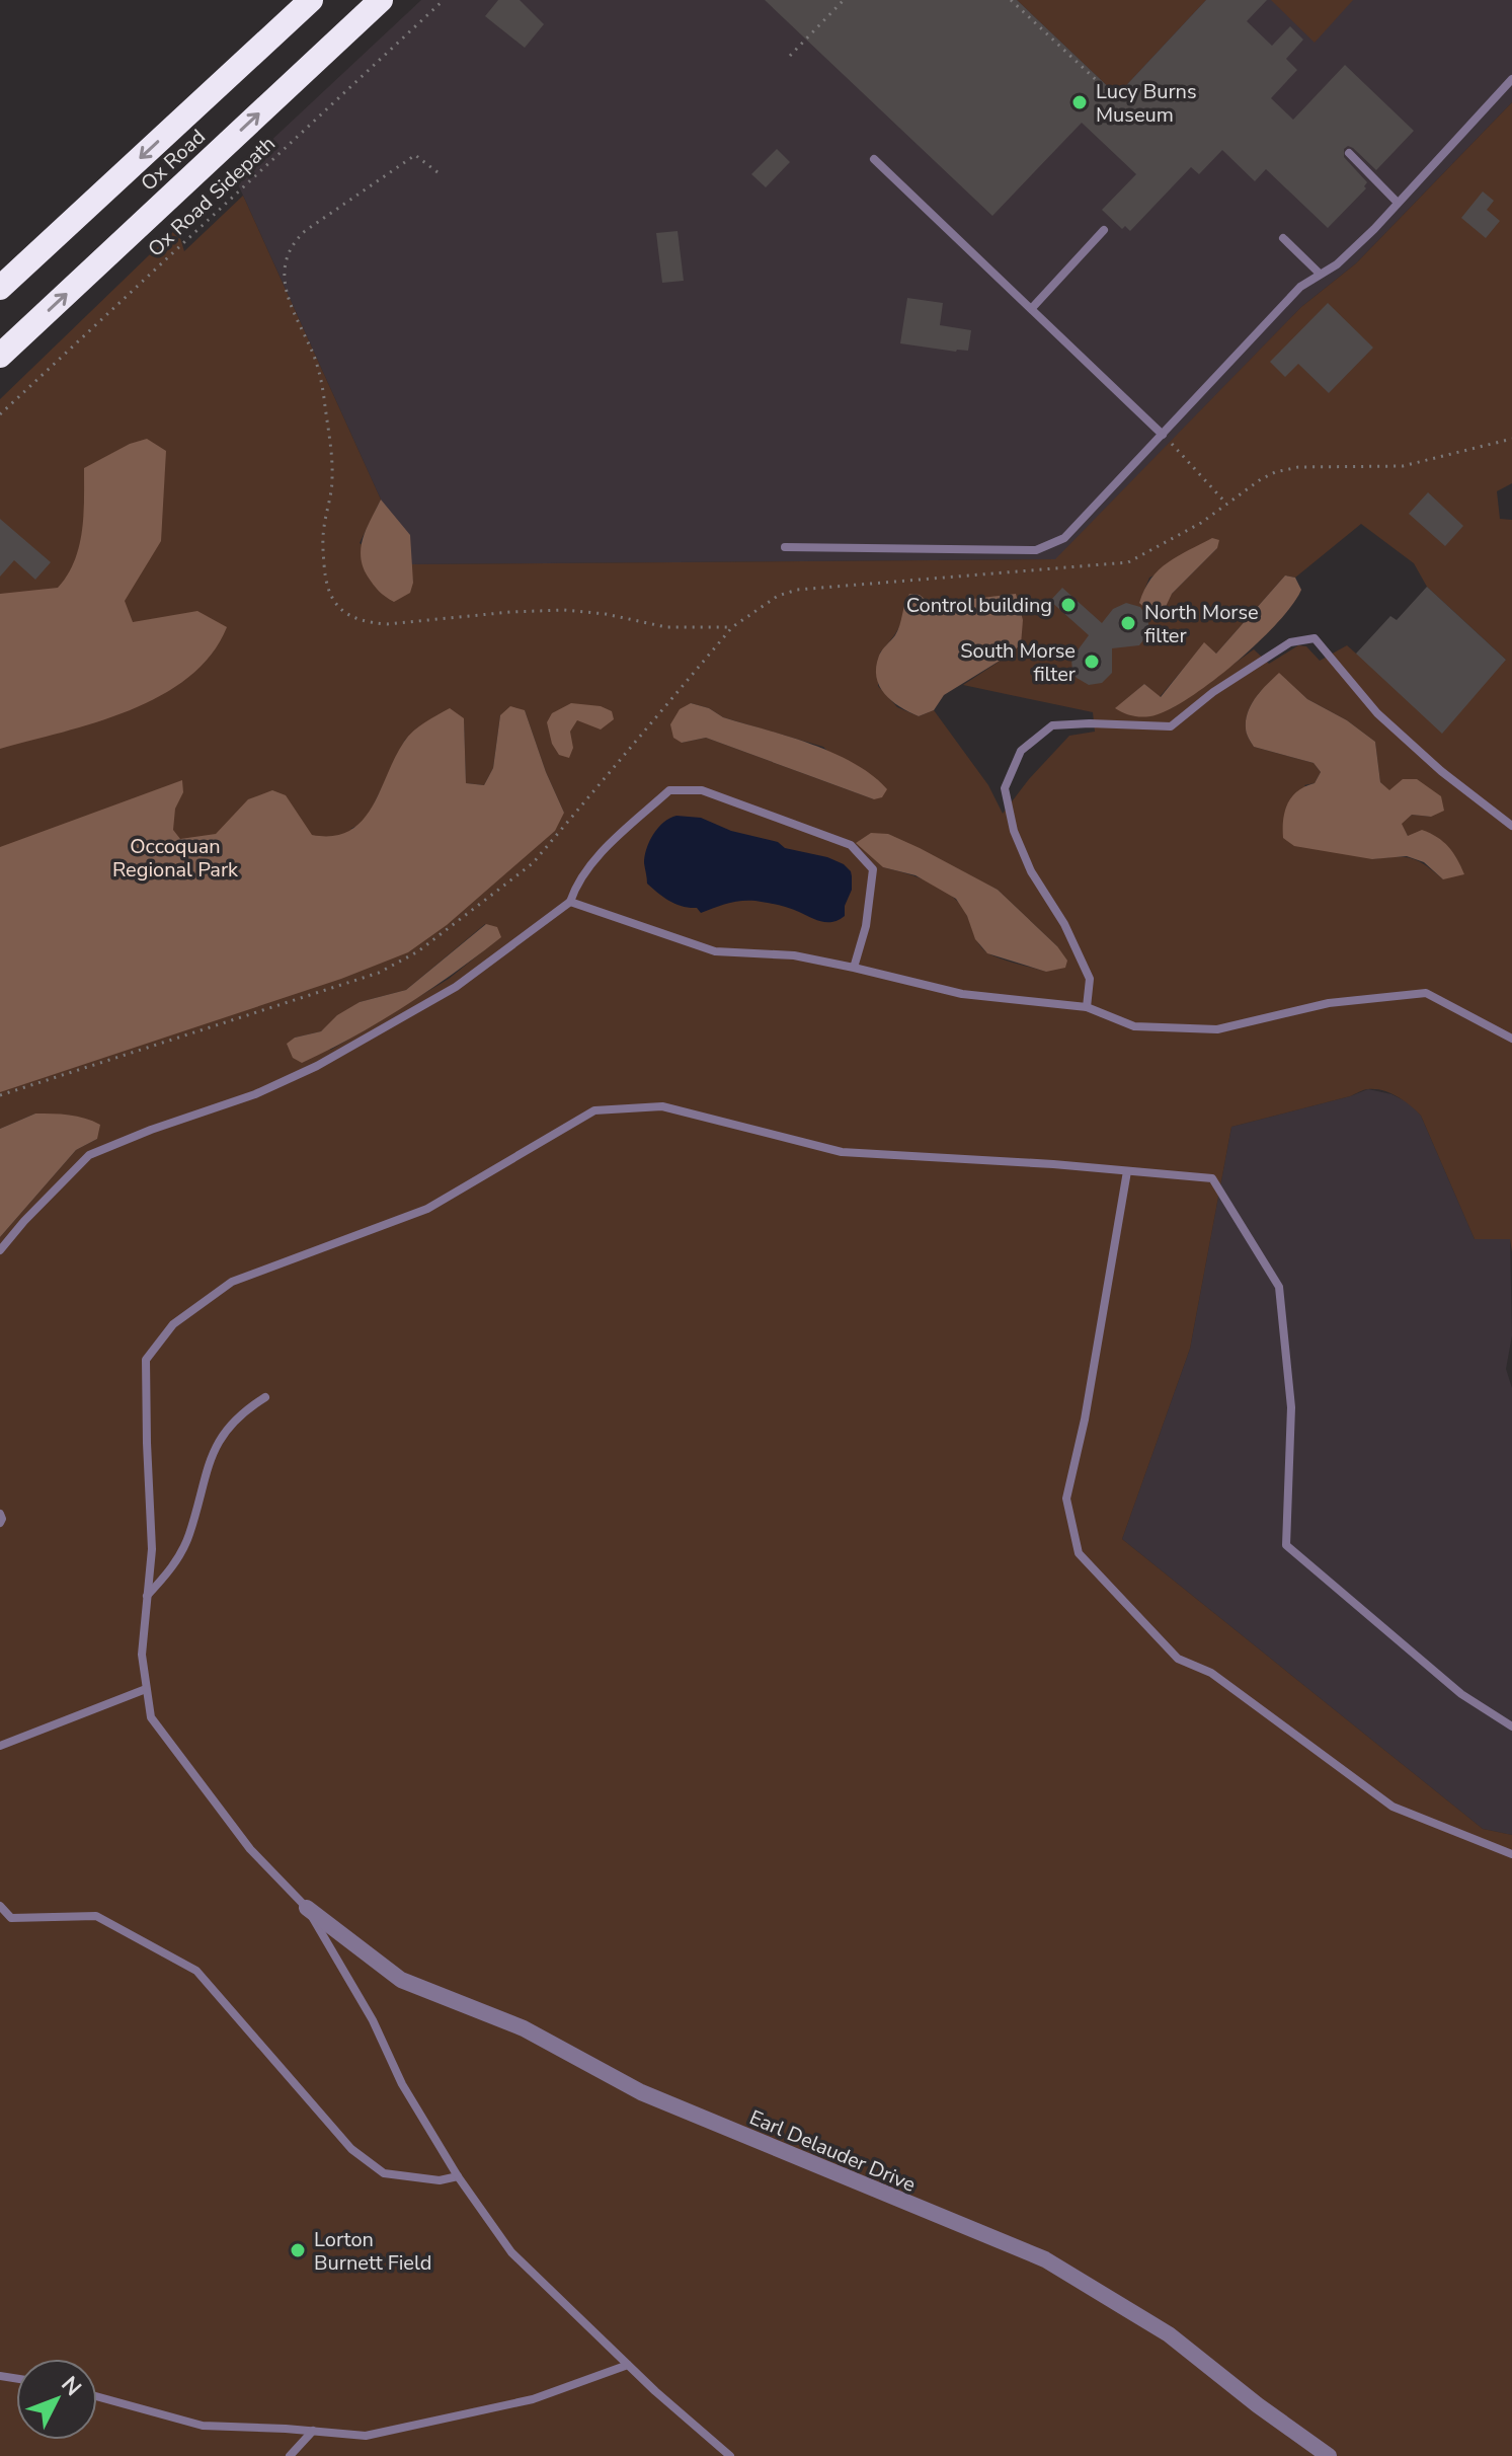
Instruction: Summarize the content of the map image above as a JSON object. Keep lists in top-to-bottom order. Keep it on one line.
{"streets":{"highway":["Ox Road"],"street":["Earl Delauder Drive"],"path":["Ox Road Sidepath"]},"parks":["Occoquan Regional Park"],"places":["Lucy Burns Museum","Control building","North Morse filter","South Morse filter","Lorton Burnett Field"],"north":"top right"}
